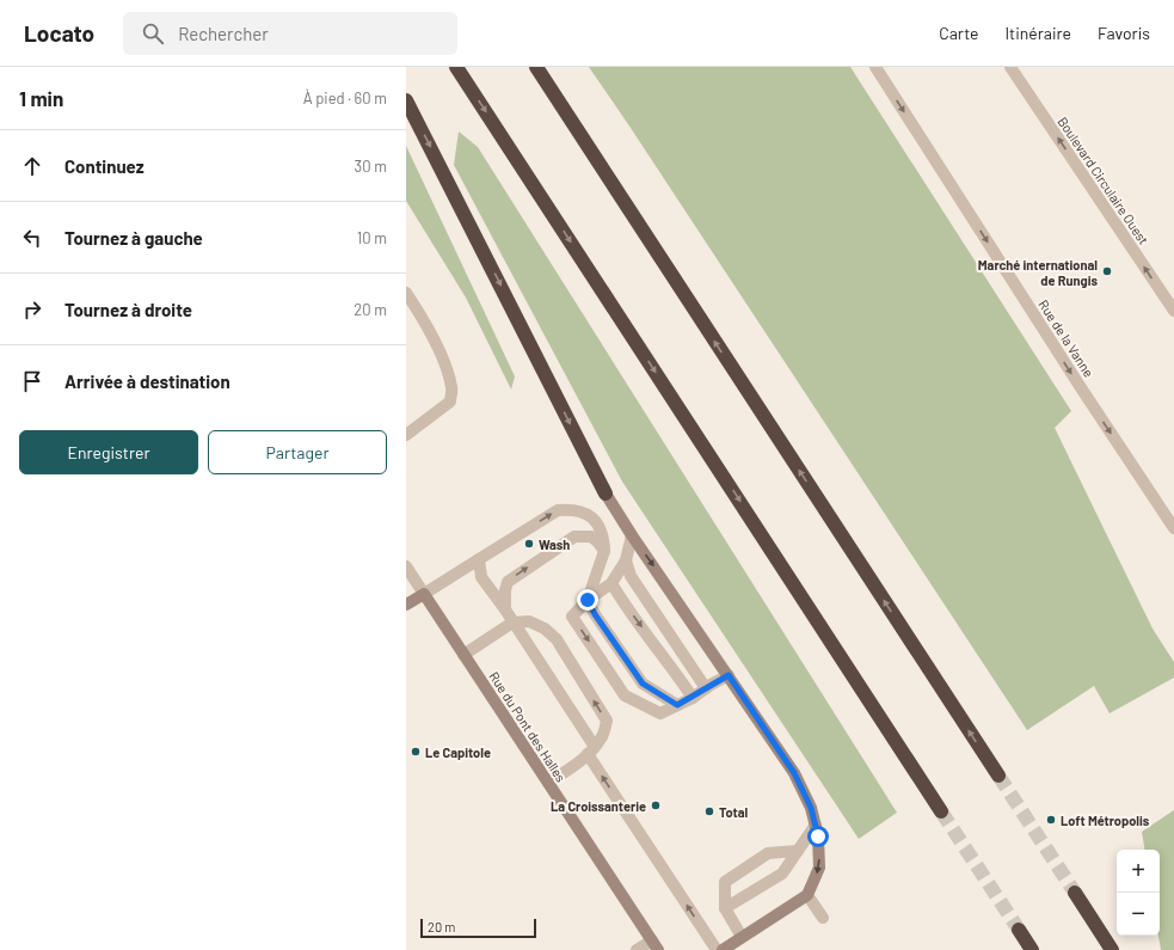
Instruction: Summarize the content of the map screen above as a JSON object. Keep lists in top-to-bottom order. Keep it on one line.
{"streets":{"street":["Boulevard Circulaire Ouest","Rue de la Vanne","Rue du Pont des Halles"]},"one_way":["Boulevard Circulaire Ouest","Rue de la Vanne"],"places":["Marché international de Rungis","Wash","Le Capitole","La Croissanterie","Total","Loft Métropolis"],"scale_bar":"20 m","page":{"header":"Locato","search":"Rechercher","nav":["Carte","Itinéraire","Favoris"],"heading":["1 min","À pied · 60 m"],"list":[["Continuez","30 m"],["Tournez à gauche","10 m"],["Tournez à droite","20 m"],"Arrivée à destination"],"buttons":["Enregistrer","Partager"],"map_buttons":["+","−"],"scale":"20 m"}}
